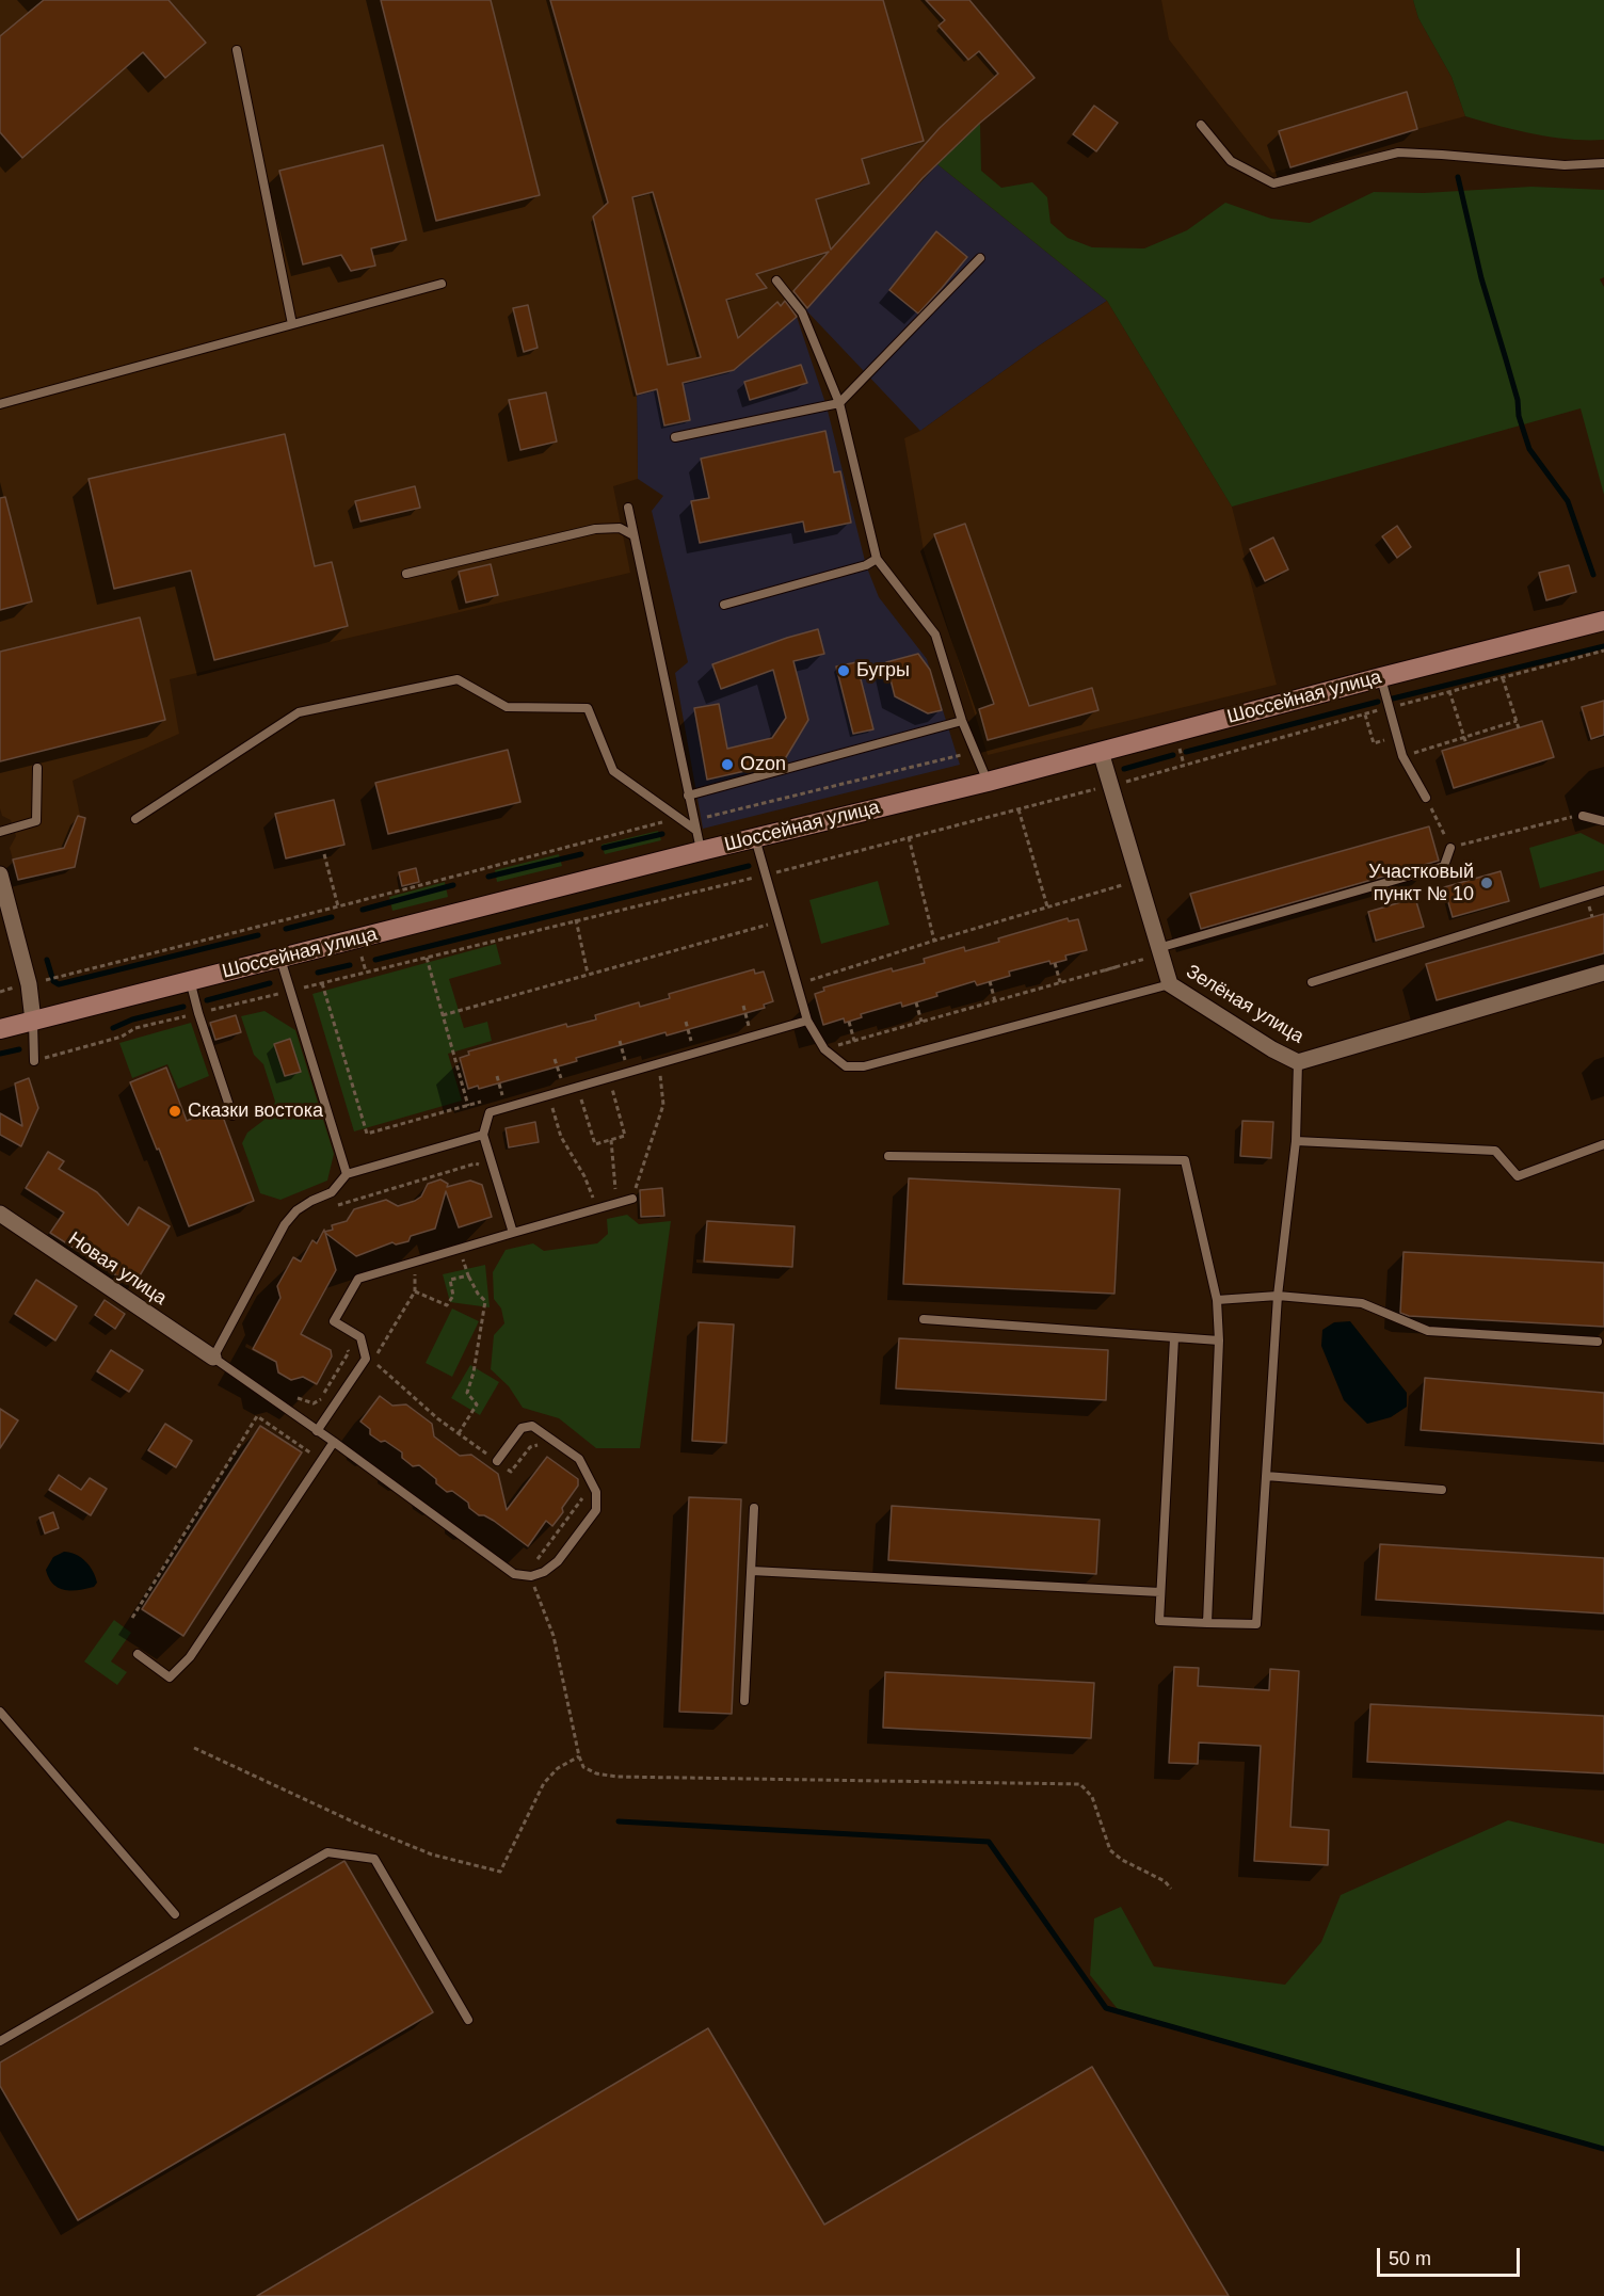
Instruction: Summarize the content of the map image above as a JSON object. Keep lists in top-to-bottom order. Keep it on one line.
{"streets":{"main road":["Шоссейная улица"],"street":["Зелёная улица","Новая улица"]},"crossings":[["Шоссейная улица","Зелёная улица"]],"places":["Бугры","Ozon","Участковый пункт № 10","Сказки востока"],"scale_bar":"50 m"}
